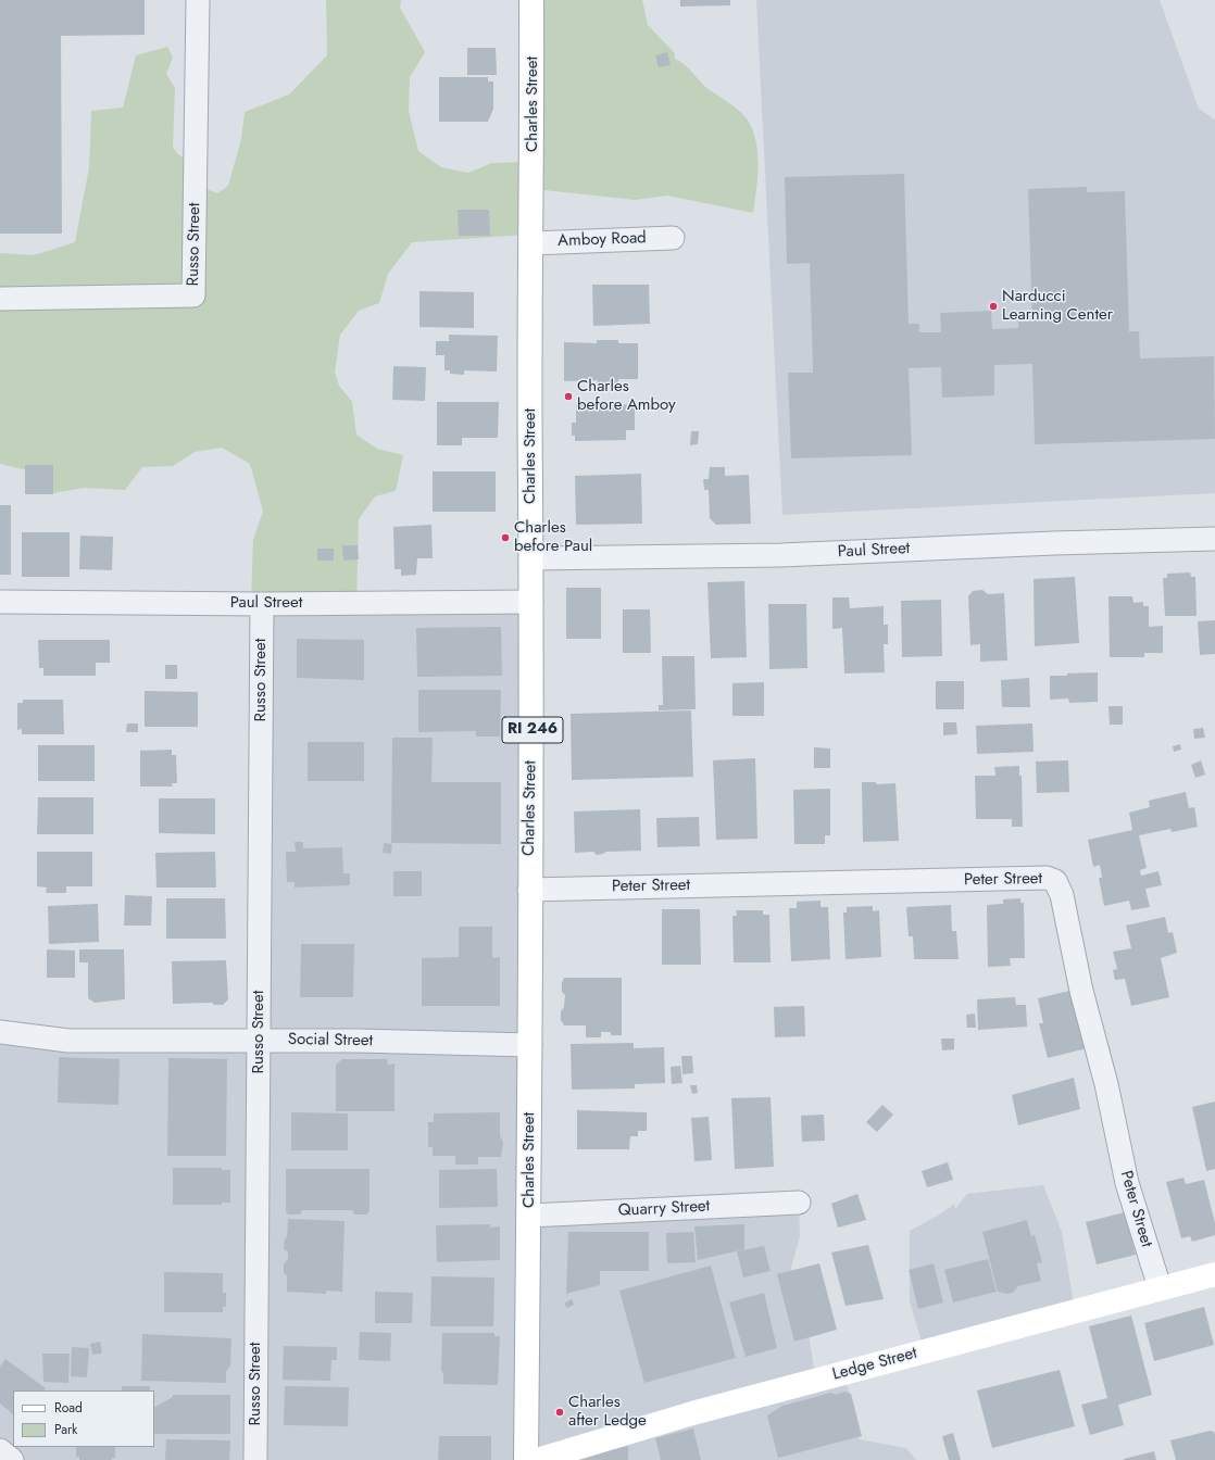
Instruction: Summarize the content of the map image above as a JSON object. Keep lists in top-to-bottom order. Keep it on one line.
{"streets":{"main road":["Charles Street","RI 246","Ledge Street"],"street":["Amboy Road","Russo Street","Paul Street","Peter Street","Social Street","Quarry Street"]},"crossings":[["Charles Street","Amboy Road"],["Charles Street","Paul Street"],["Charles Street","Peter Street"],["Charles Street","Social Street"],["Charles Street","Quarry Street"],["Russo Street","Paul Street"],["Russo Street","Social Street"],["Peter Street","Ledge Street"]],"places":["Narducci Learning Center","Charles before Amboy","Charles before Paul","Charles after Ledge"],"legend":["Road","Park"]}
